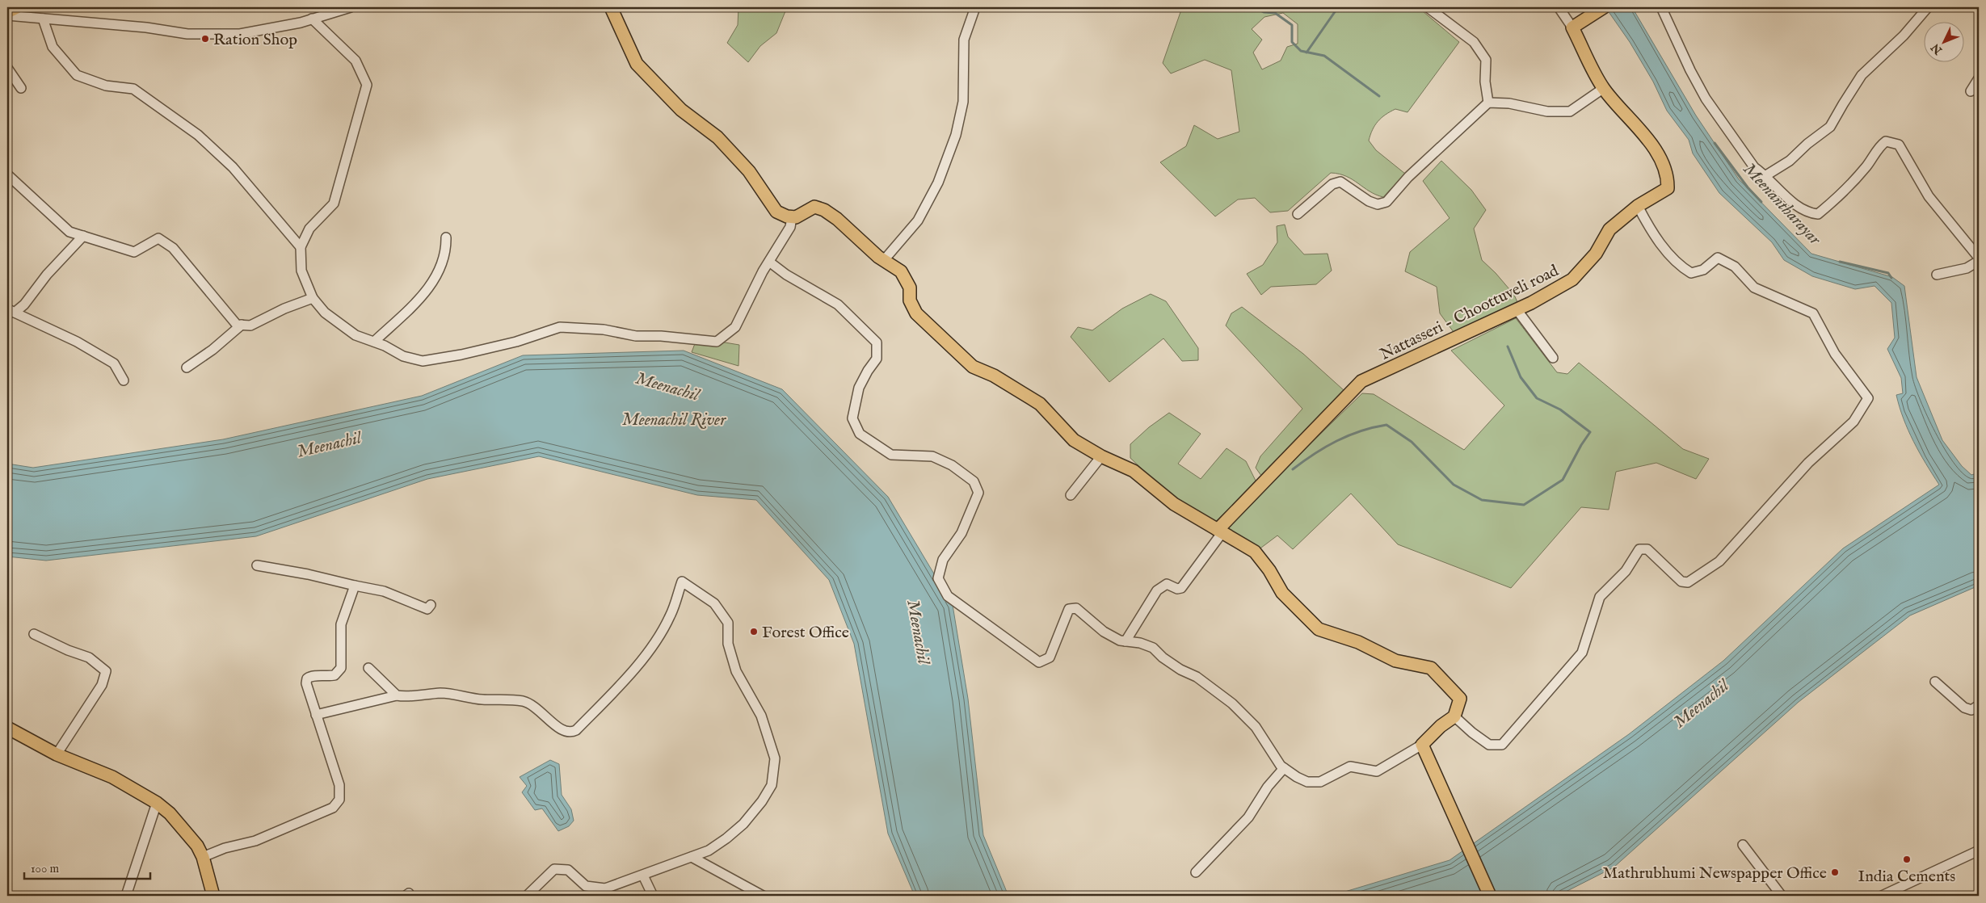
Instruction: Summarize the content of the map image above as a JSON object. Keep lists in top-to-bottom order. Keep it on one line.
{"streets":{"main road":["Nattasseri - Choottuveli road"]},"water":["Meenantharayar","Meenachil","Meenachil River"],"places":["Ration Shop","Forest Office","India Cements","Mathrubhumi Newspapper Office"],"scale_bar":"100 m","north":"bottom left"}
